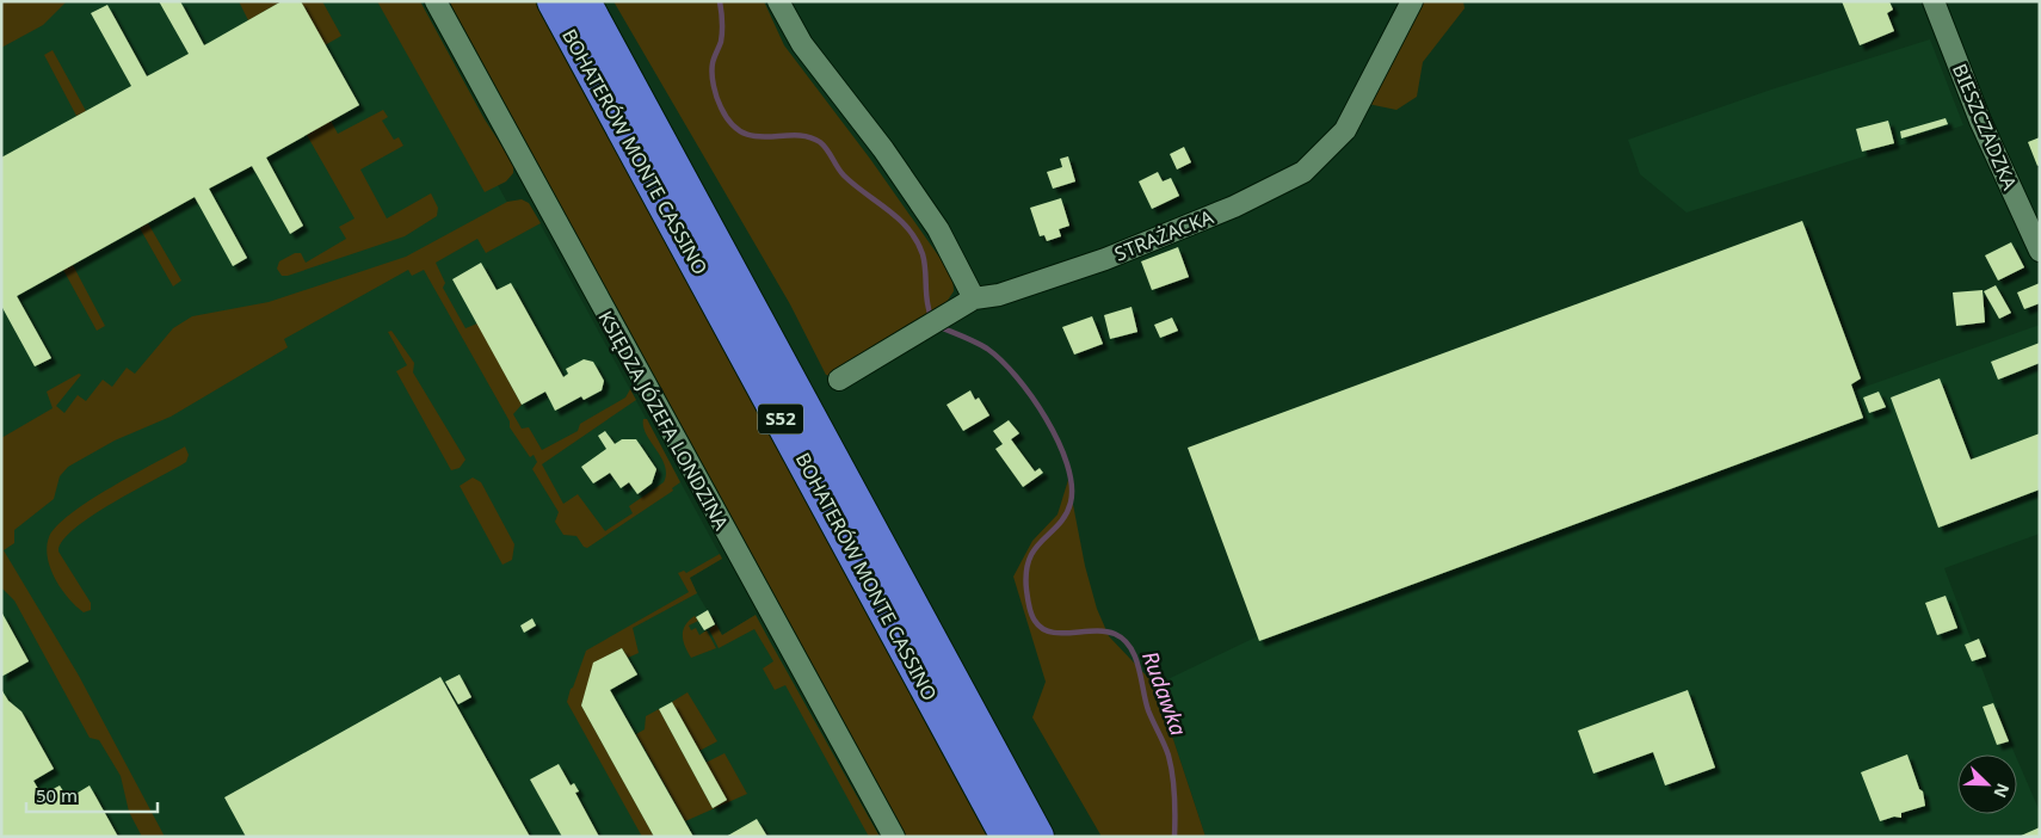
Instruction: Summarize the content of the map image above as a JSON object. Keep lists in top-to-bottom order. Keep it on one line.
{"streets":{"highway":["BOHATERÓW MONTE CASSINO","S52"],"street":["BIESZCZADZKA","STRAŻACKA","KSIĘDZA JÓZEFA LONDZINA"]},"water":["Rudawka"],"scale_bar":"50 m","north":"bottom right"}
